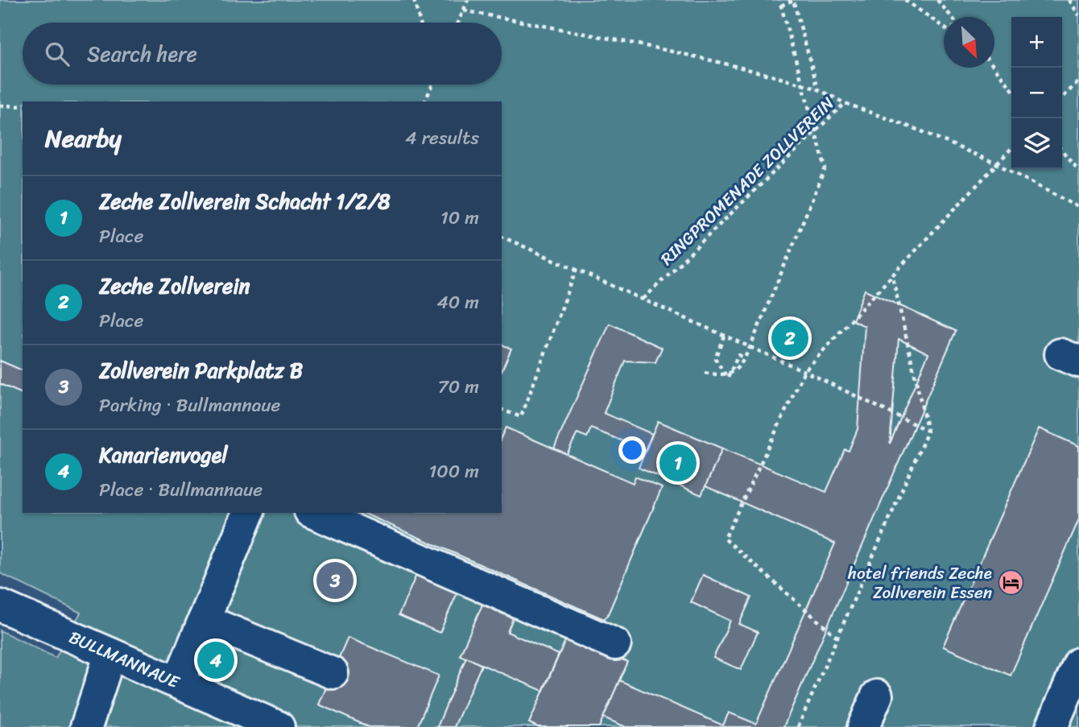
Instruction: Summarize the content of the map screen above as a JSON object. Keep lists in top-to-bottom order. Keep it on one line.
{"streets":{"street":["BULLMANNAUE"],"path":["RINGPROMENADE ZOLLVEREIN"]},"places":{"hotel":["hotel friends Zeche Zollverein Essen"]},"north":"bottom right","page":{"map_buttons":["+","−"],"search":"Search here","heading":["Nearby","4 results"],"list":[{"mark":"1","name":"Zeche Zollverein Schacht 1/2/8","note":"Place","value":"10 m"},{"mark":"2","name":"Zeche Zollverein","note":"Place","value":"40 m"},{"mark":"3","name":"Zollverein Parkplatz B","note":"Parking · Bullmannaue","value":"70 m"},{"mark":"4","name":"Kanarienvogel","note":"Place · Bullmannaue","value":"100 m"}],"pins":["2","1","3","4"]}}
